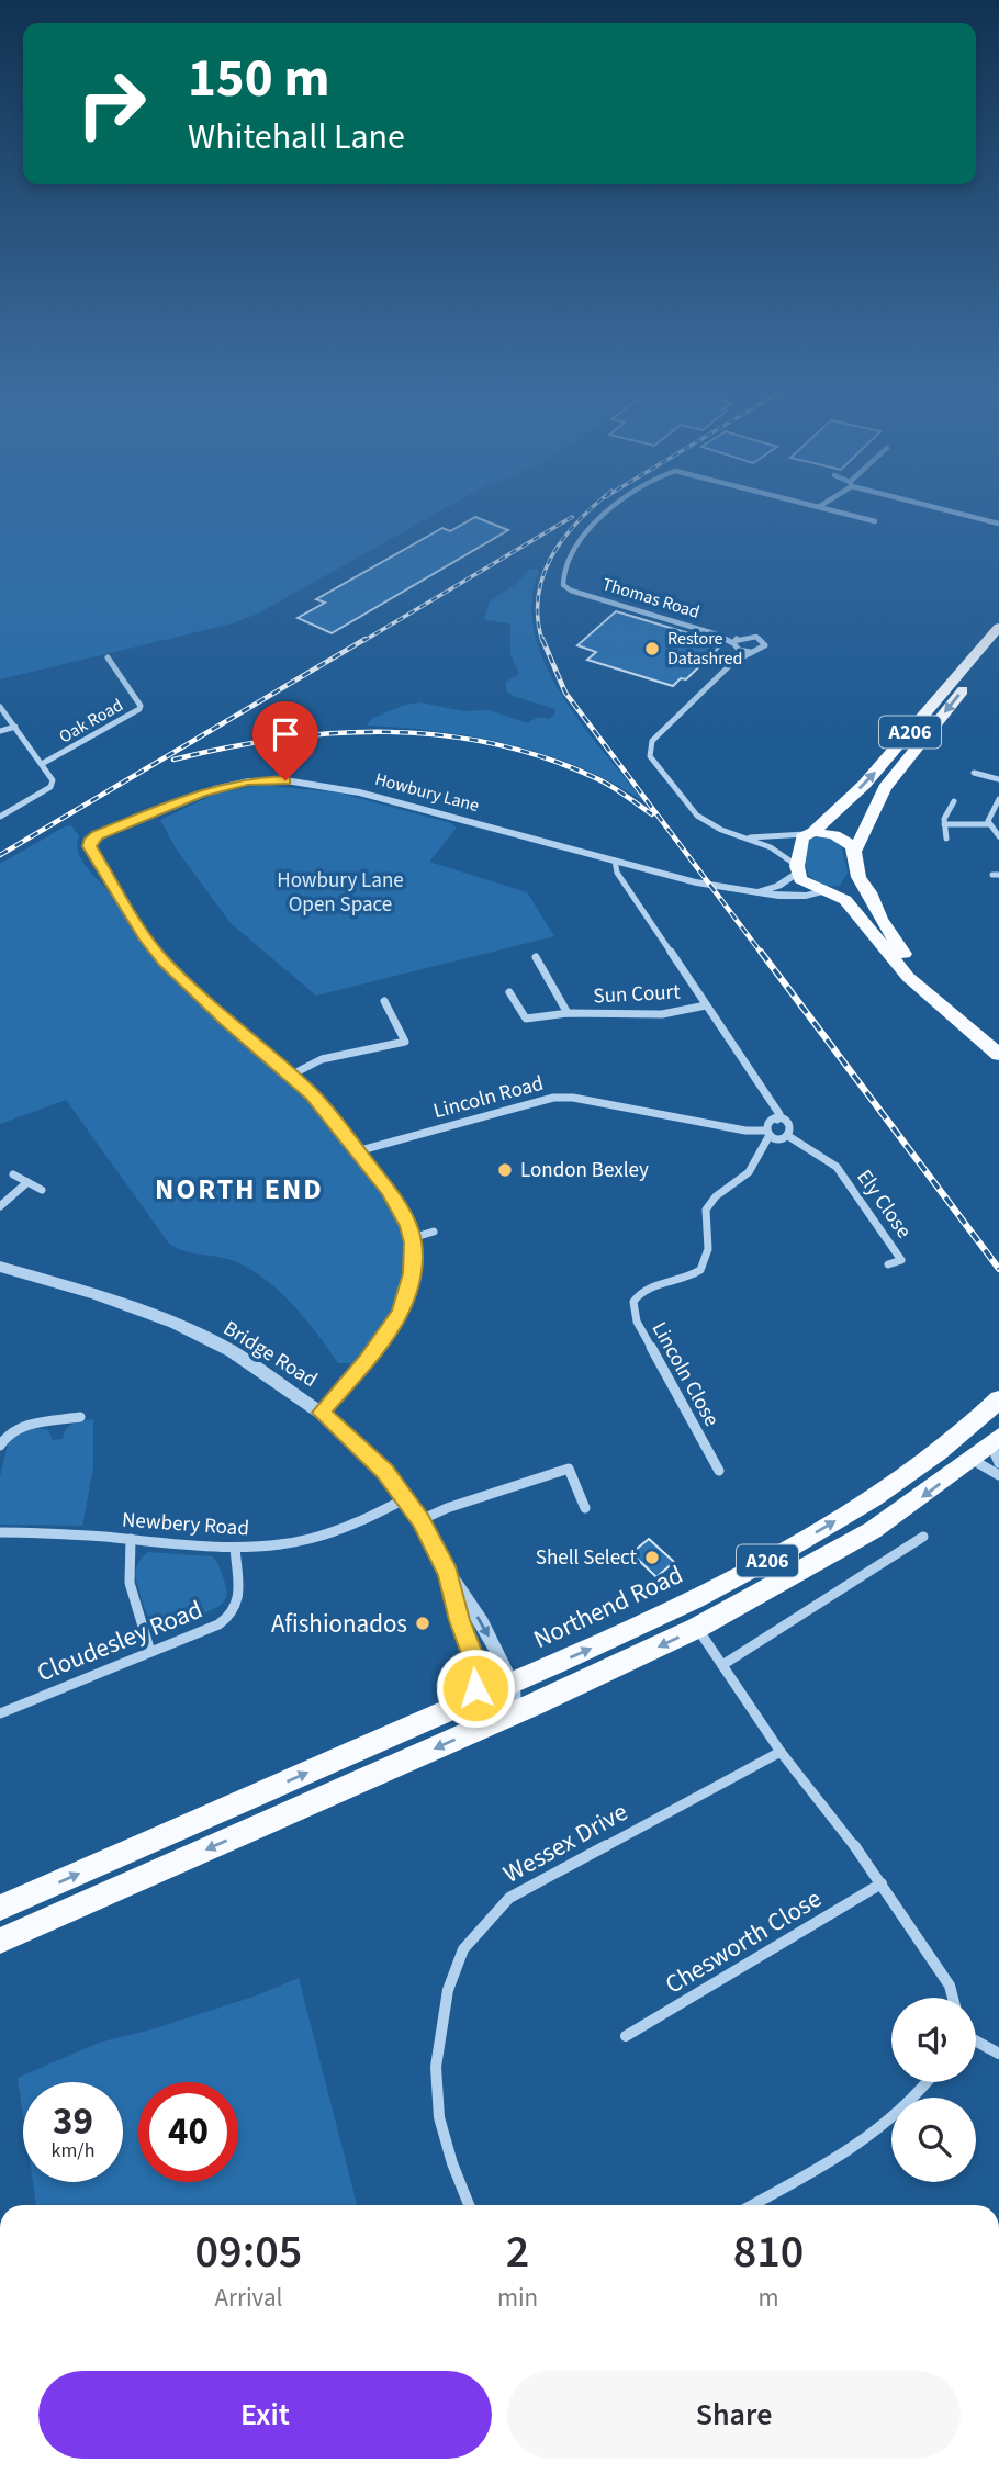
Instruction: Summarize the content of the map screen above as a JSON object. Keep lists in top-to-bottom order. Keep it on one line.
{"streets":{"main road":["A206","Northend Road"],"street":["Thomas Road","Oak Road","Howbury Lane","Sun Court","Lincoln Road","Ely Close","Bridge Road","Lincoln Close","Newbery Road","Cloudesley Road","Wessex Drive","Chesworth Close"]},"crossings":[["A206","Howbury Lane"],["Lincoln Road","Ely Close"],["Lincoln Road","Lincoln Close"],["Bridge Road","Newbery Road"],["Bridge Road","Northend Road"],["Newbery Road","Cloudesley Road"]],"districts":["NORTH END"],"parks":["Howbury Lane Open Space"],"places":["Restore Datashred","London Bexley","Shell Select","Afishionados"],"page":{"turn":["150 m","Whitehall Lane"],"speed":"39 km/h","limit":"40","eta":["09:05","Arrival","2","min","810","m"],"buttons":["Exit","Share"]}}
